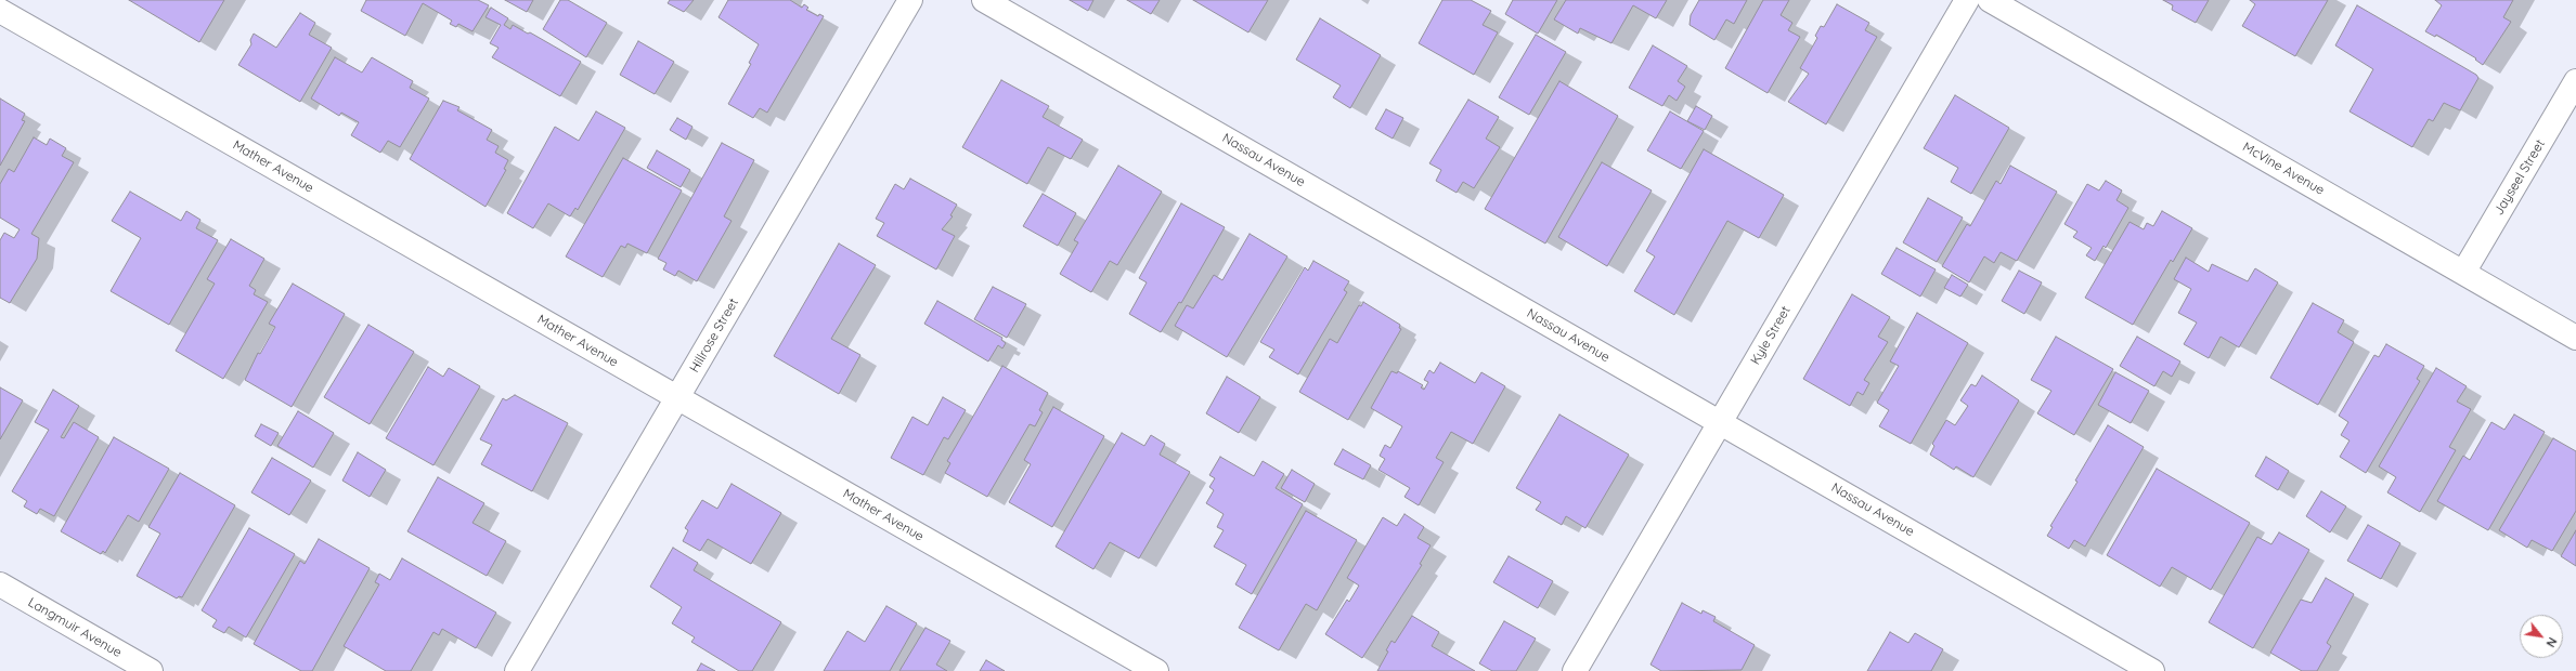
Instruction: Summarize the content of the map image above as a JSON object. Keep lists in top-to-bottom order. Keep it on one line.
{"streets":{"street":["Nassau Avenue","Mather Avenue","McVine Avenue","Jayseel Street","Hillrose Street","Kyle Street","Langmuir Avenue"]},"crossings":[["Nassau Avenue","Kyle Street"],["Mather Avenue","Hillrose Street"],["McVine Avenue","Jayseel Street"]],"north":"bottom right"}
